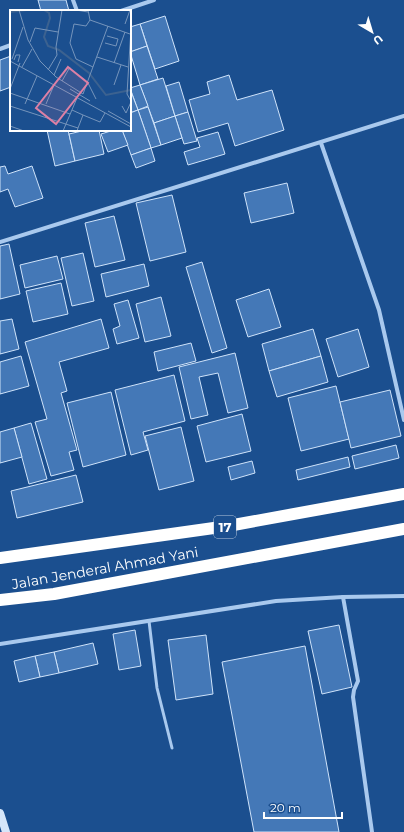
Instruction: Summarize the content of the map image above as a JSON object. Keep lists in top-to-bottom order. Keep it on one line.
{"streets":{"highway":["17","Jalan Jenderal Ahmad Yani"]},"scale_bar":"20 m","north":"bottom right"}
